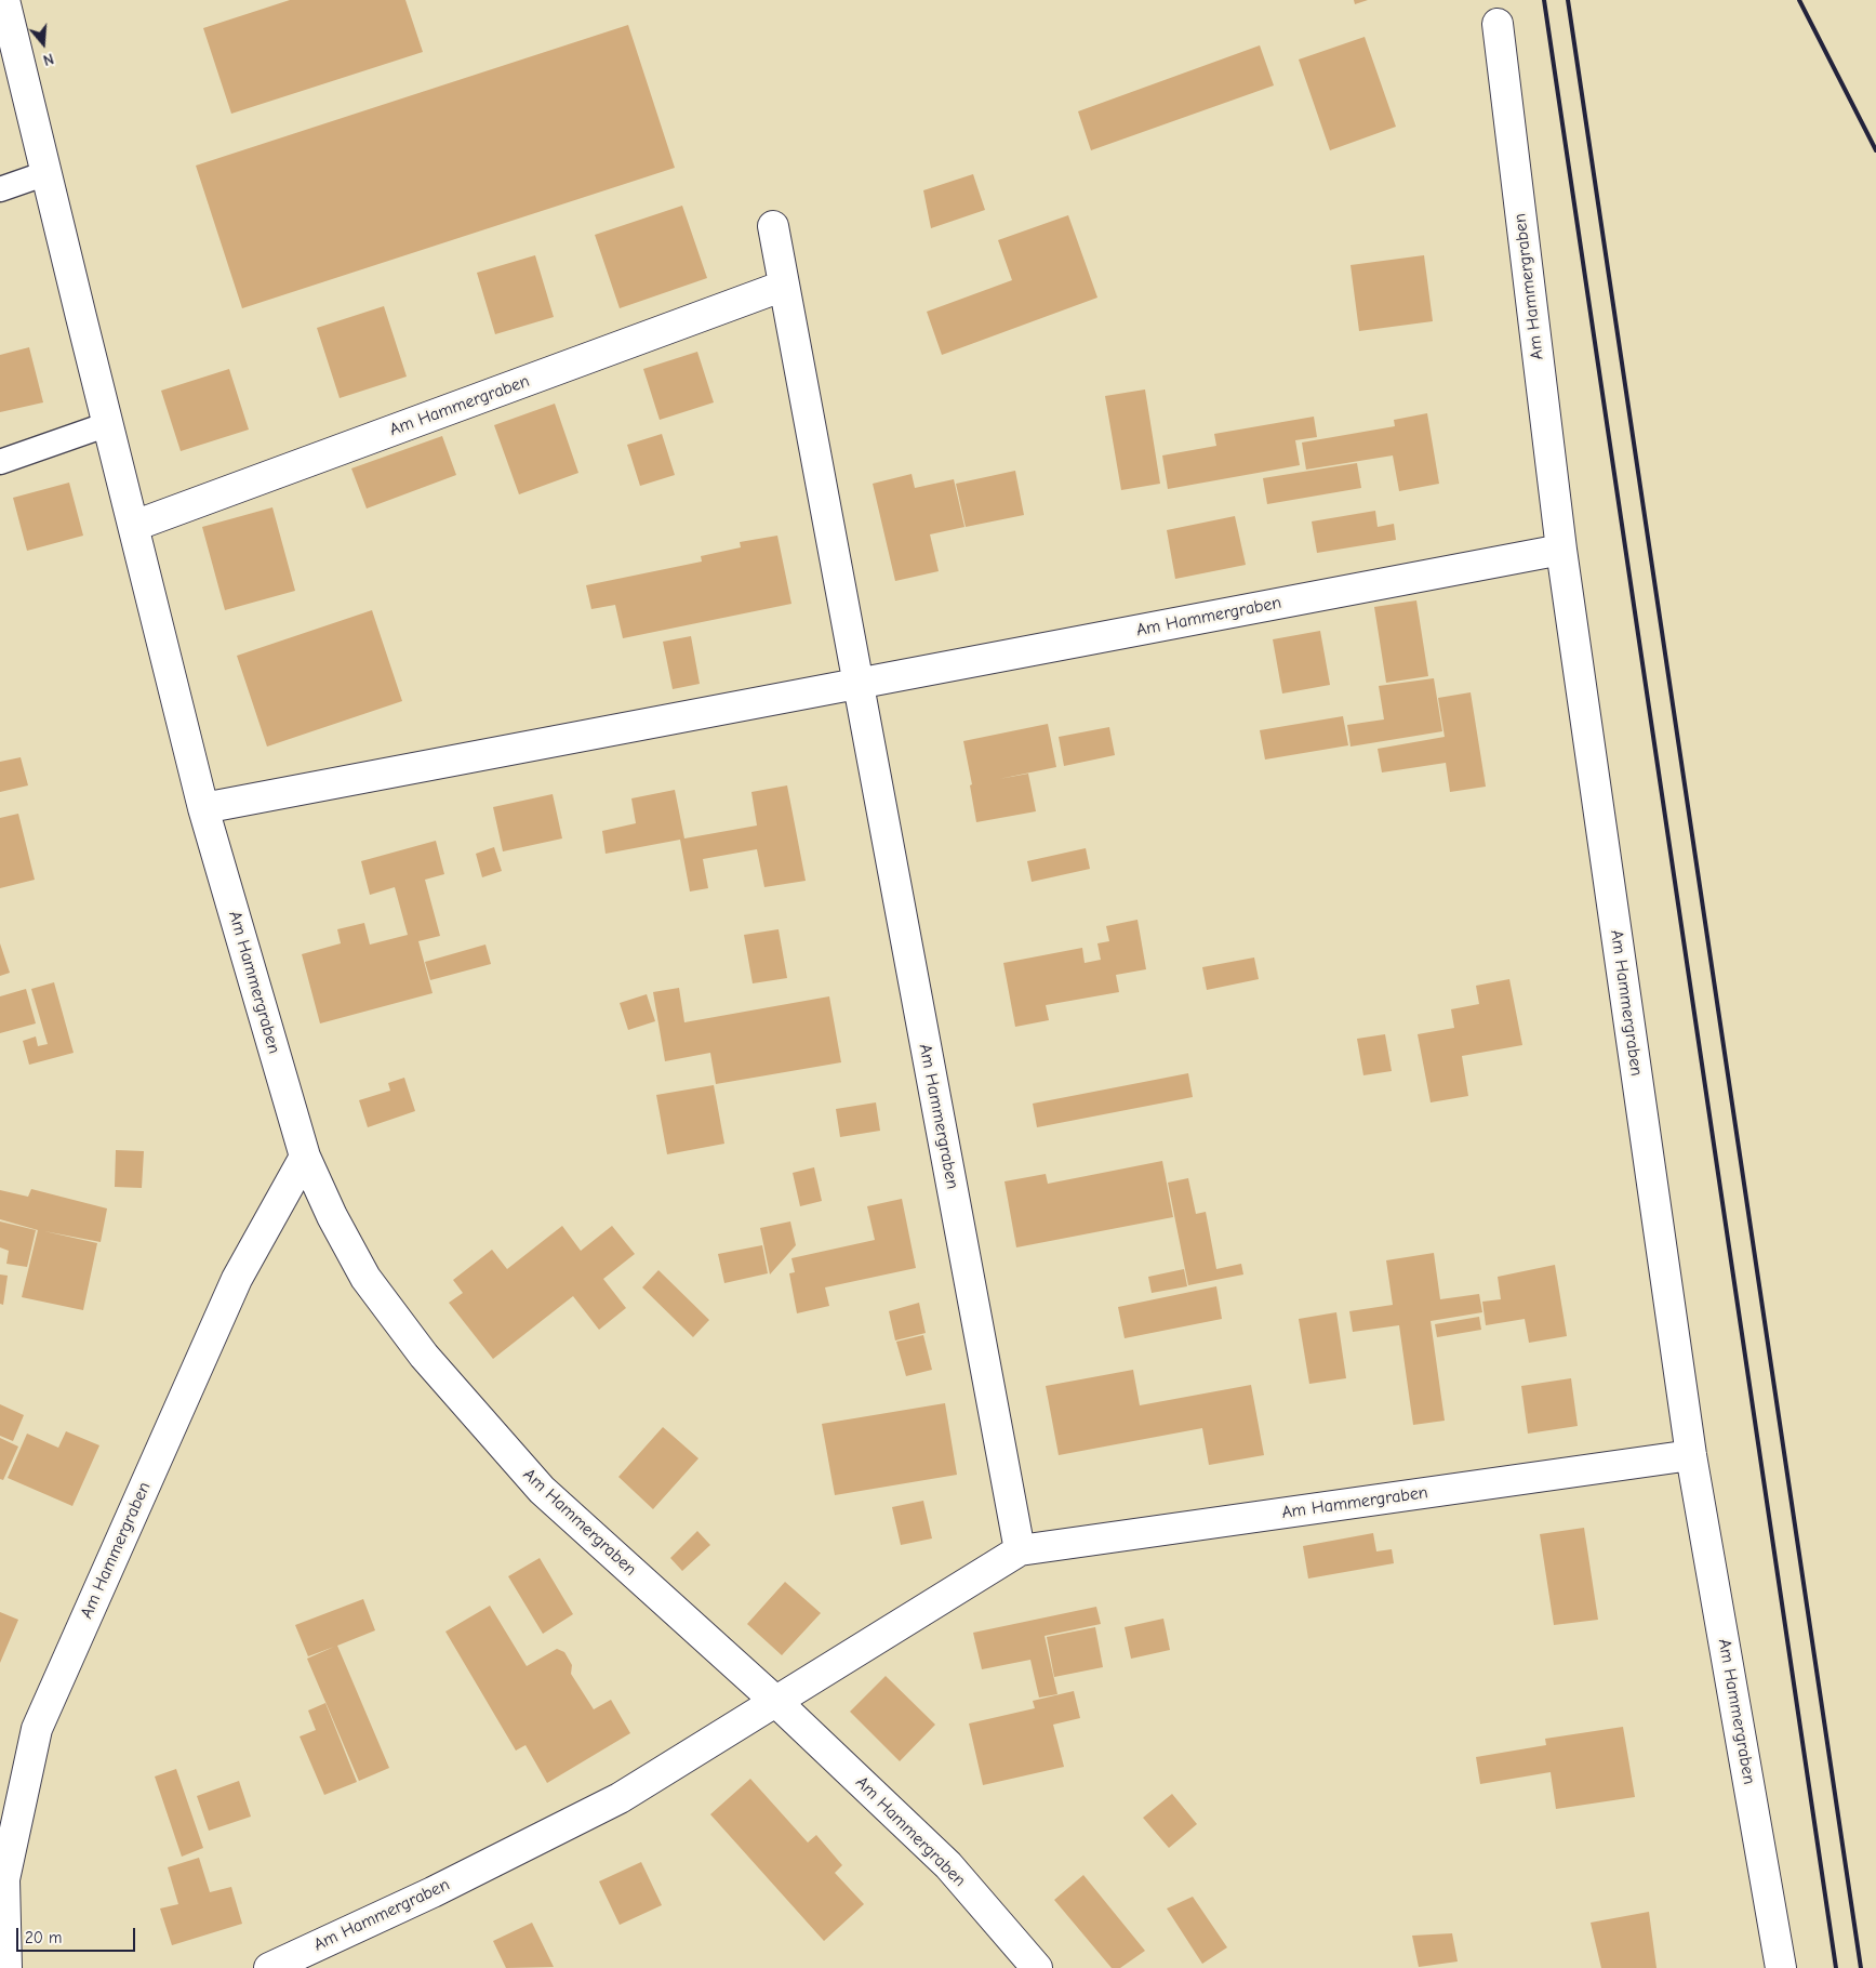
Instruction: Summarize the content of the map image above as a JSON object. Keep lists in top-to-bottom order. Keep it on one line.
{"streets":{"street":["Am Hammergraben"]},"scale_bar":"20 m","north":"bottom"}
